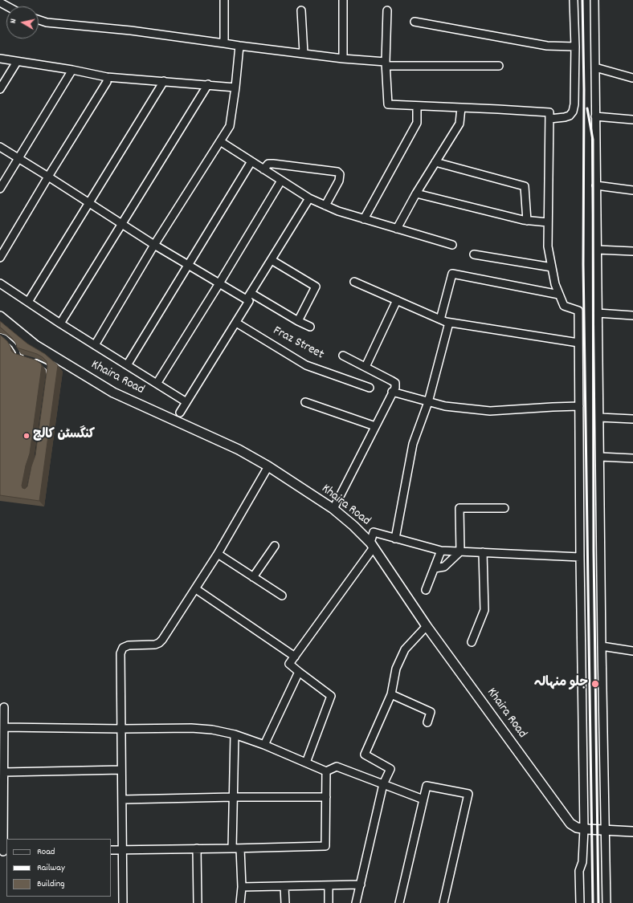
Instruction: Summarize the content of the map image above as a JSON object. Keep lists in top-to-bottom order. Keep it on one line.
{"streets":{"street":["Fraz Street","Khaira Road"]},"places":["کنگسٹن کالج","جلو منہالہ"],"legend":["Road","Railway","Building"],"north":"left"}
